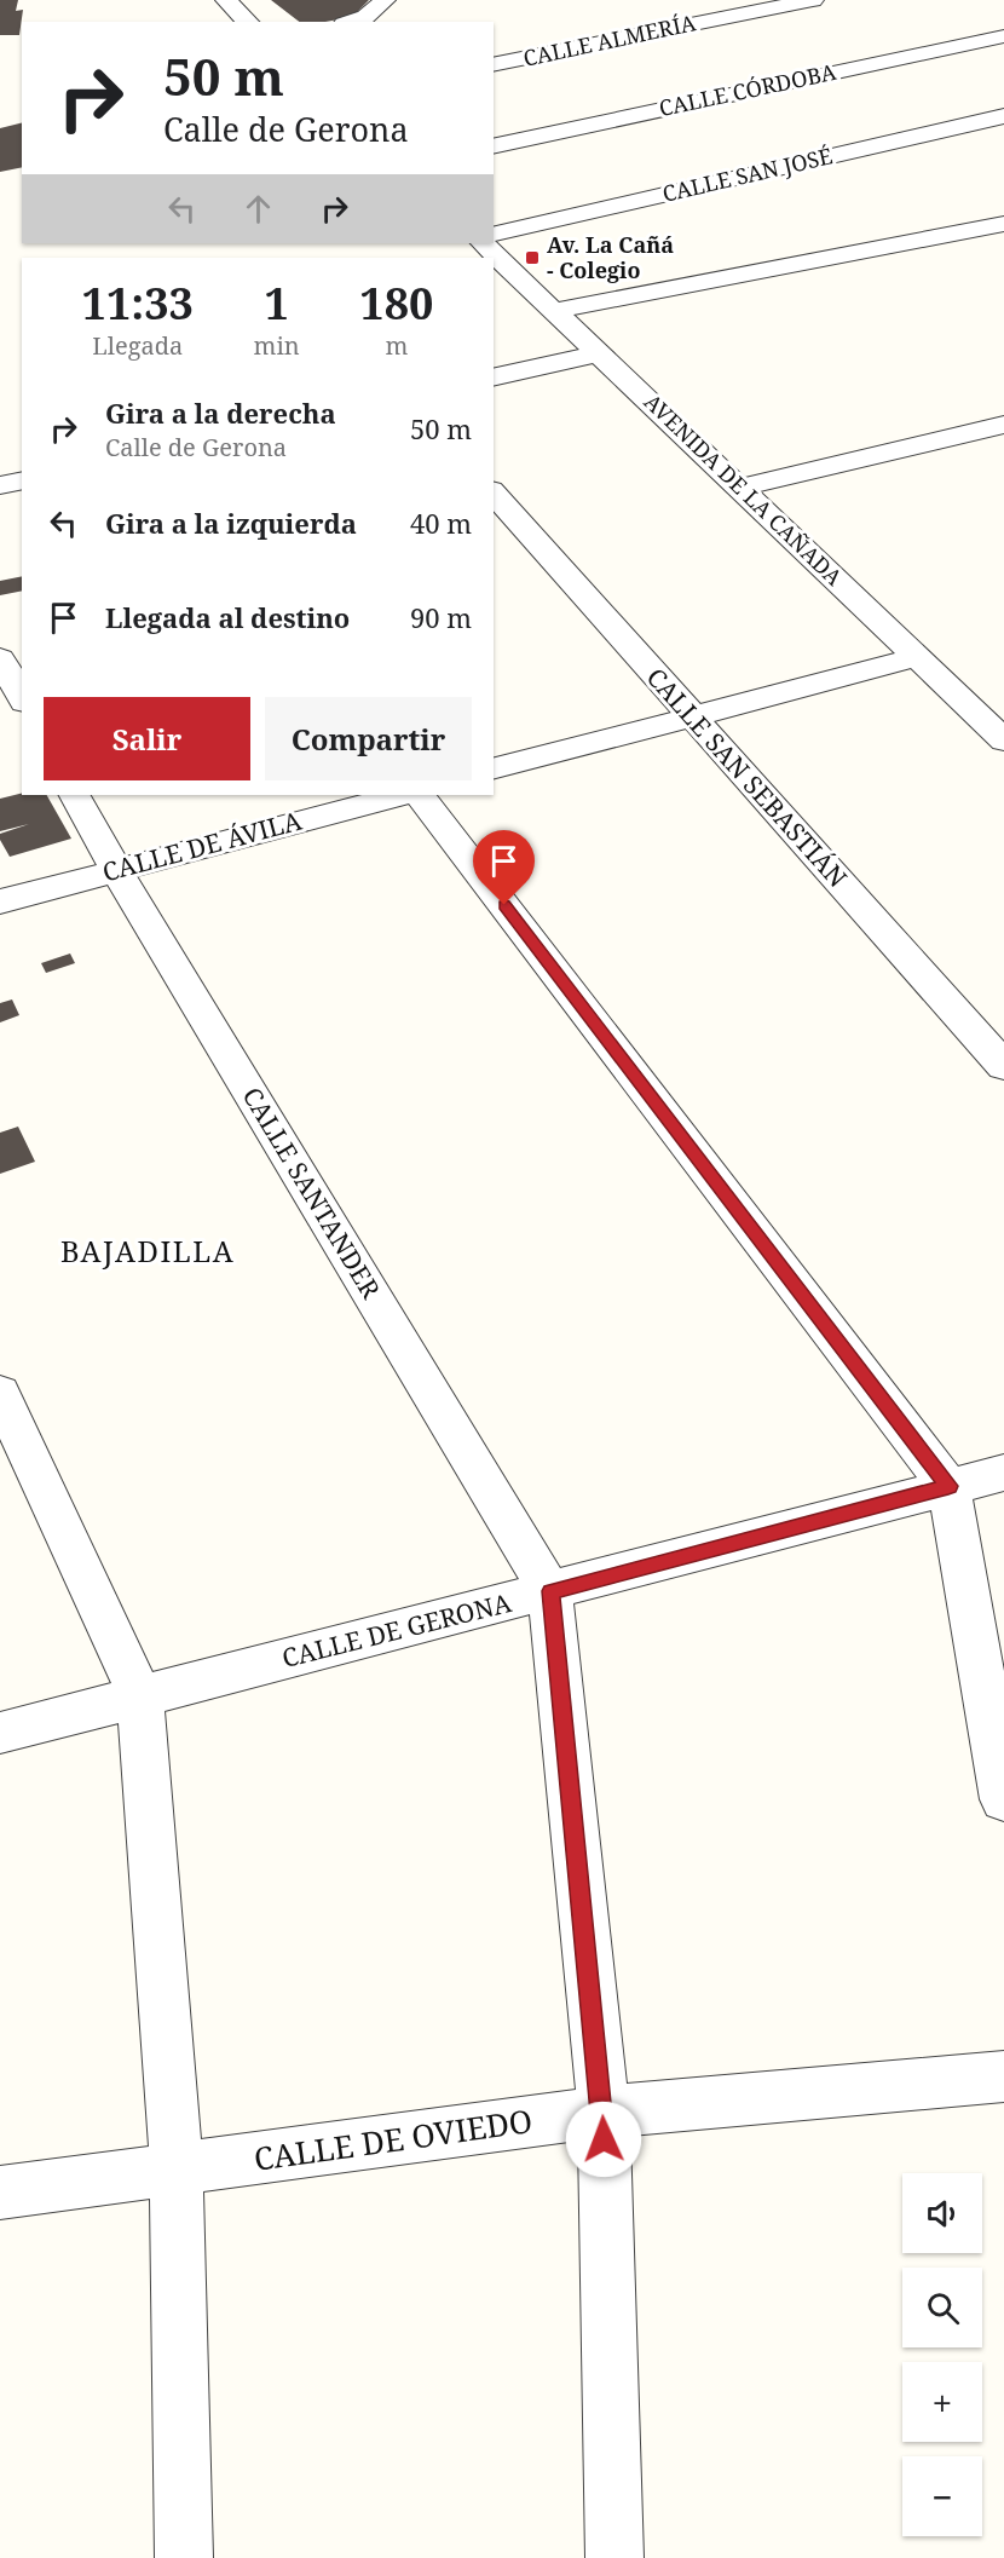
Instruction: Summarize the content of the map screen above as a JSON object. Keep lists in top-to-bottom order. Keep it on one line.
{"streets":{"street":["CALLE ALMERÍA","CALLE CÓRDOBA","CALLE SAN JOSÉ","AVENIDA DE LA CAÑADA","CALLE SAN SEBASTIÁN","CALLE DE ÁVILA","CALLE SANTANDER","CALLE DE GERONA","CALLE DE OVIEDO"]},"crossings":[["CALLE DE ÁVILA","CALLE SANTANDER"],["CALLE SANTANDER","CALLE DE GERONA"]],"districts":["BAJADILLA"],"places":{"transit":["Av. La Cañá - Colegio"]},"page":{"turn":["50 m","Calle de Gerona"],"eta":["11:33","Llegada","1","min","180","m"],"list":[{"name":"Gira a la derecha","note":"Calle de Gerona","value":"50 m"},{"name":"Gira a la izquierda","value":"40 m"},{"name":"Llegada al destino","value":"90 m"}],"buttons":["Salir","Compartir"],"map_buttons":["+","−"]}}
